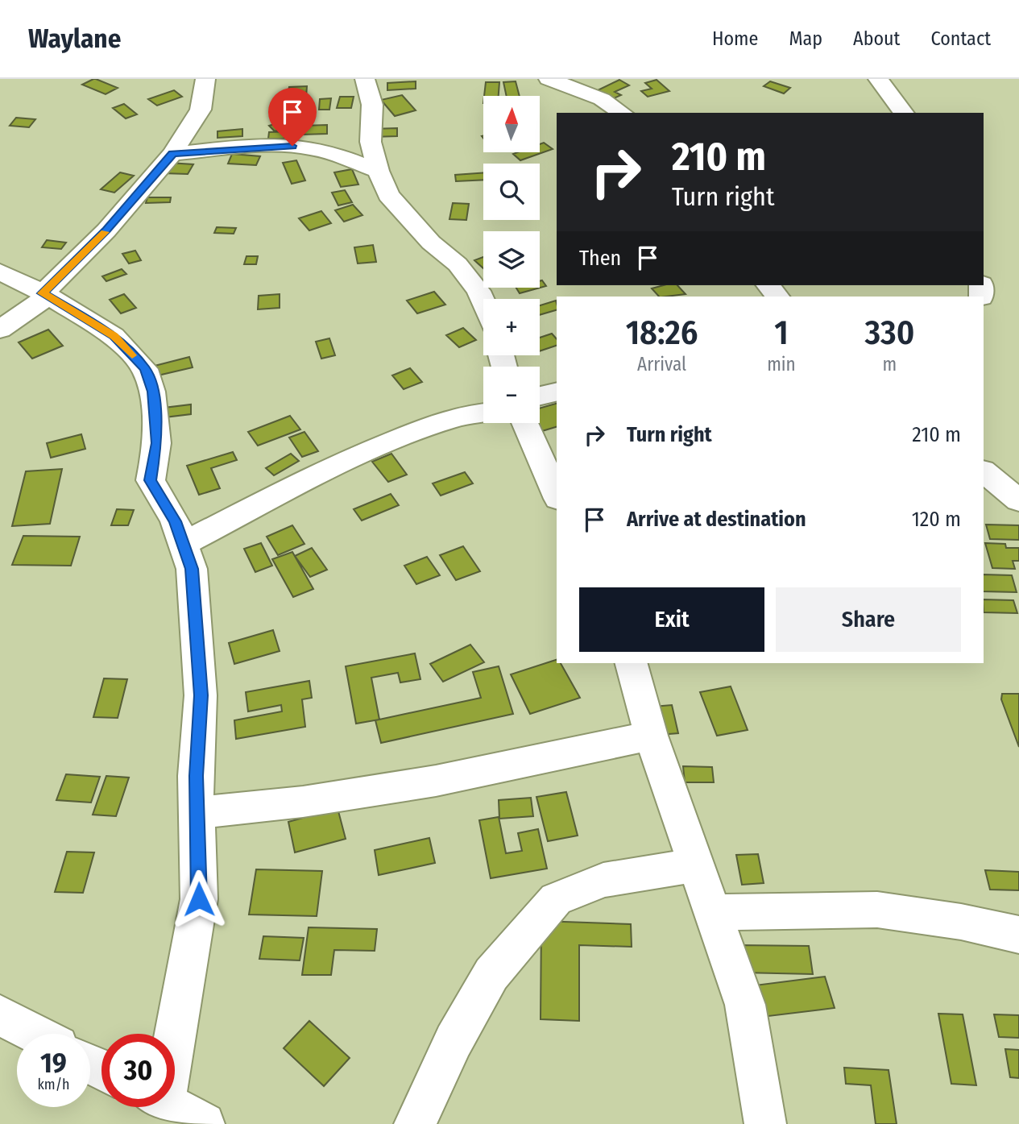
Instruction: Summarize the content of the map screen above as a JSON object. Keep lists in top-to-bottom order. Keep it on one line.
{"north":"top","page":{"header":"Waylane","nav":["Home","Map","About","Contact"],"map_buttons":["+","−"],"turn":["210 m","Turn right"],"then":"Then","eta":["18:26","Arrival","1","min","330","m"],"list":[{"name":"Turn right","value":"210 m"},{"name":"Arrive at destination","value":"120 m"}],"buttons":["Exit","Share"],"speed":"19 km/h","limit":"30"}}
